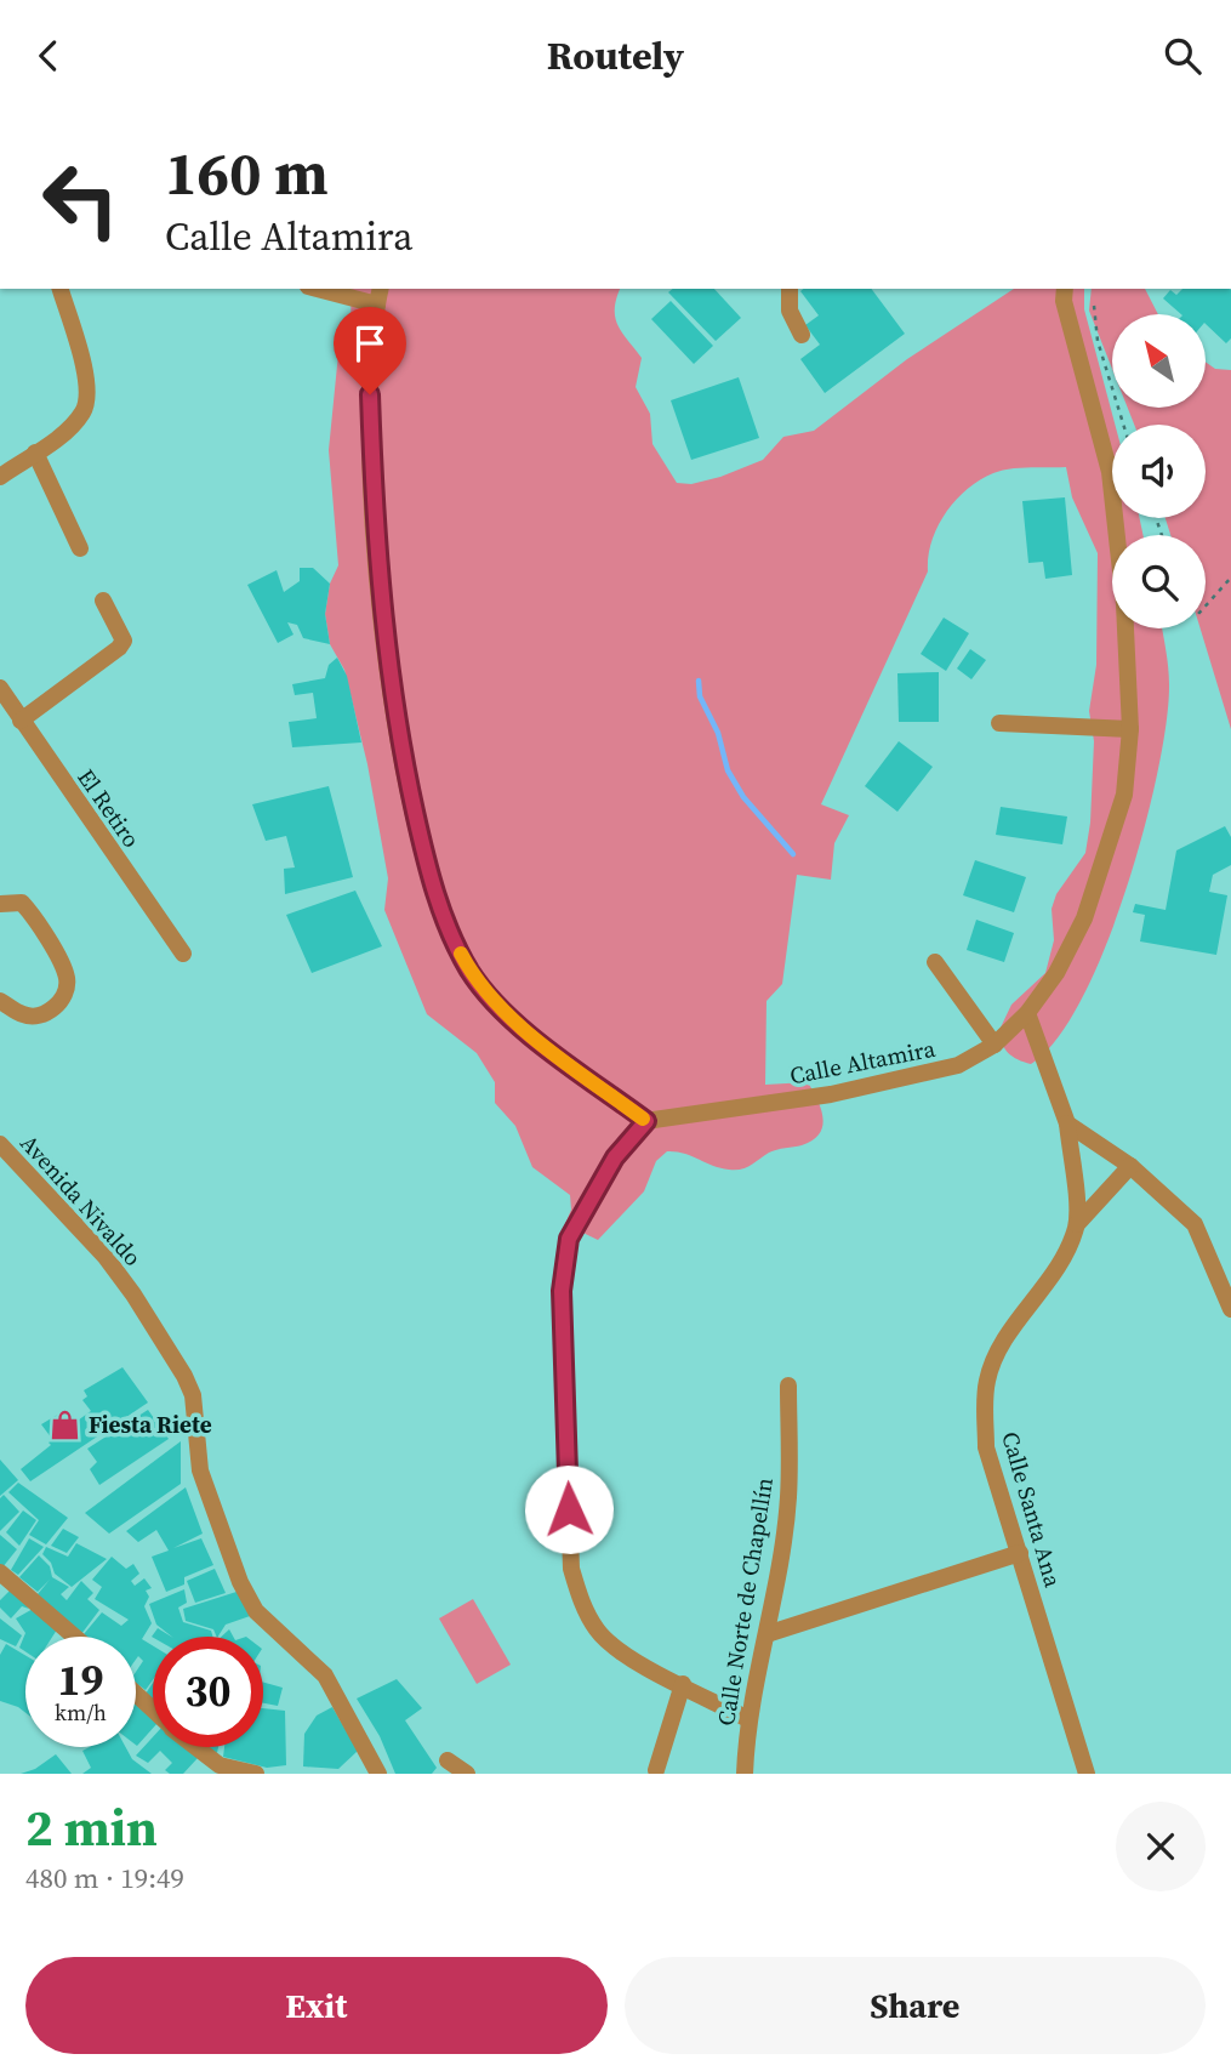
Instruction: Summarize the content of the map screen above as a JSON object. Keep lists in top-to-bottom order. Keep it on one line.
{"streets":{"street":["El Retiro","Calle Altamira","Avenida Nivaldo","Calle Santa Ana","Calle Norte de Chapellín"]},"crossings":[["Calle Altamira","Calle Santa Ana"]],"places":{"shop":["Fiesta Riete"]},"north":"top left","page":{"header":"Routely","turn":["160 m","Calle Altamira"],"speed":"19 km/h","limit":"30","heading":["2 min","480 m · 19:49"],"buttons":["Exit","Share"]}}
